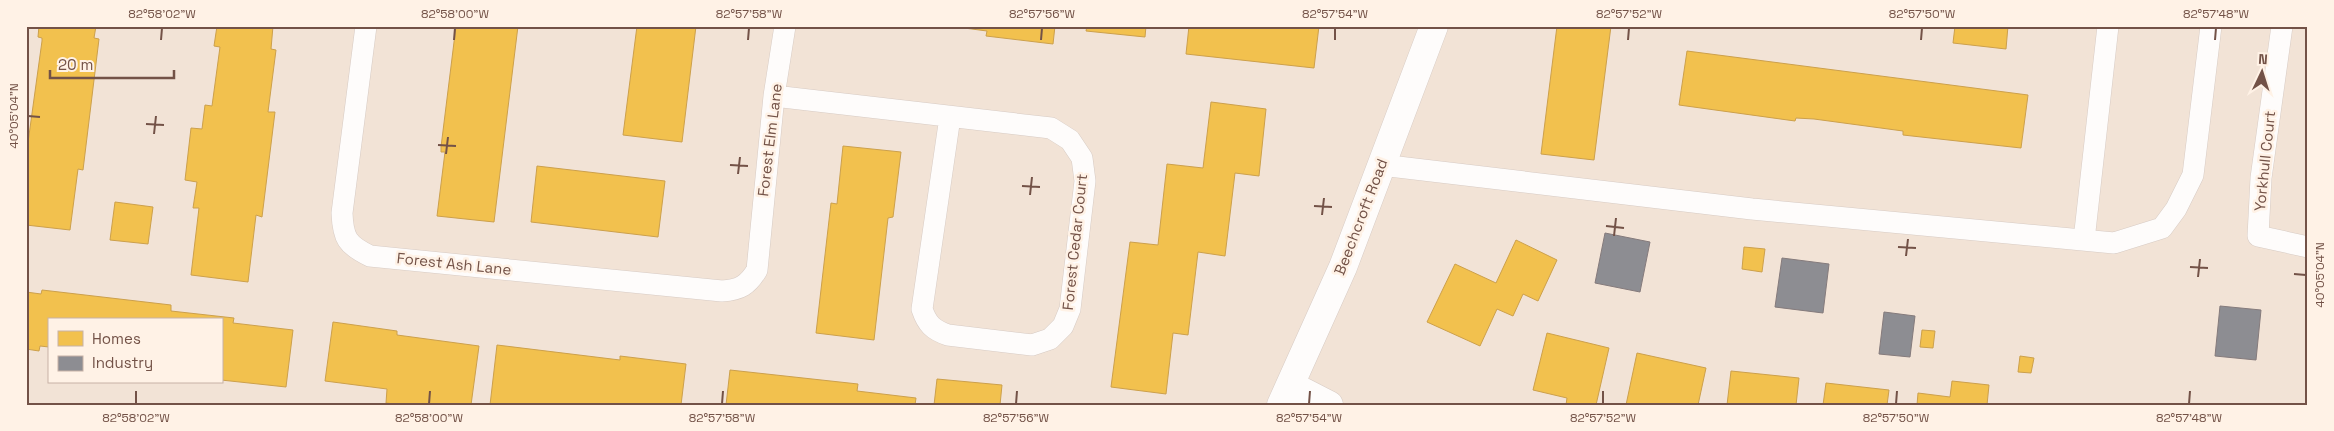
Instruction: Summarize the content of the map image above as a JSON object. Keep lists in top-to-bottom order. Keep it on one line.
{"streets":{"street":["Beechcroft Road"],"lane":["Forest Elm Lane","Yorkhull Court","Forest Cedar Court","Forest Ash Lane"]},"crossings":[["Forest Elm Lane","Forest Cedar Court"],["Forest Elm Lane","Forest Ash Lane"]],"legend":["Homes","Industry"],"scale_bar":"20 m","north":"top","coordinates":["82°58'02\"W","82°58'00\"W","82°57'58\"W","82°57'56\"W","82°57'54\"W","82°57'52\"W","82°57'50\"W","82°57'48\"W","40°05'04\"N"]}
